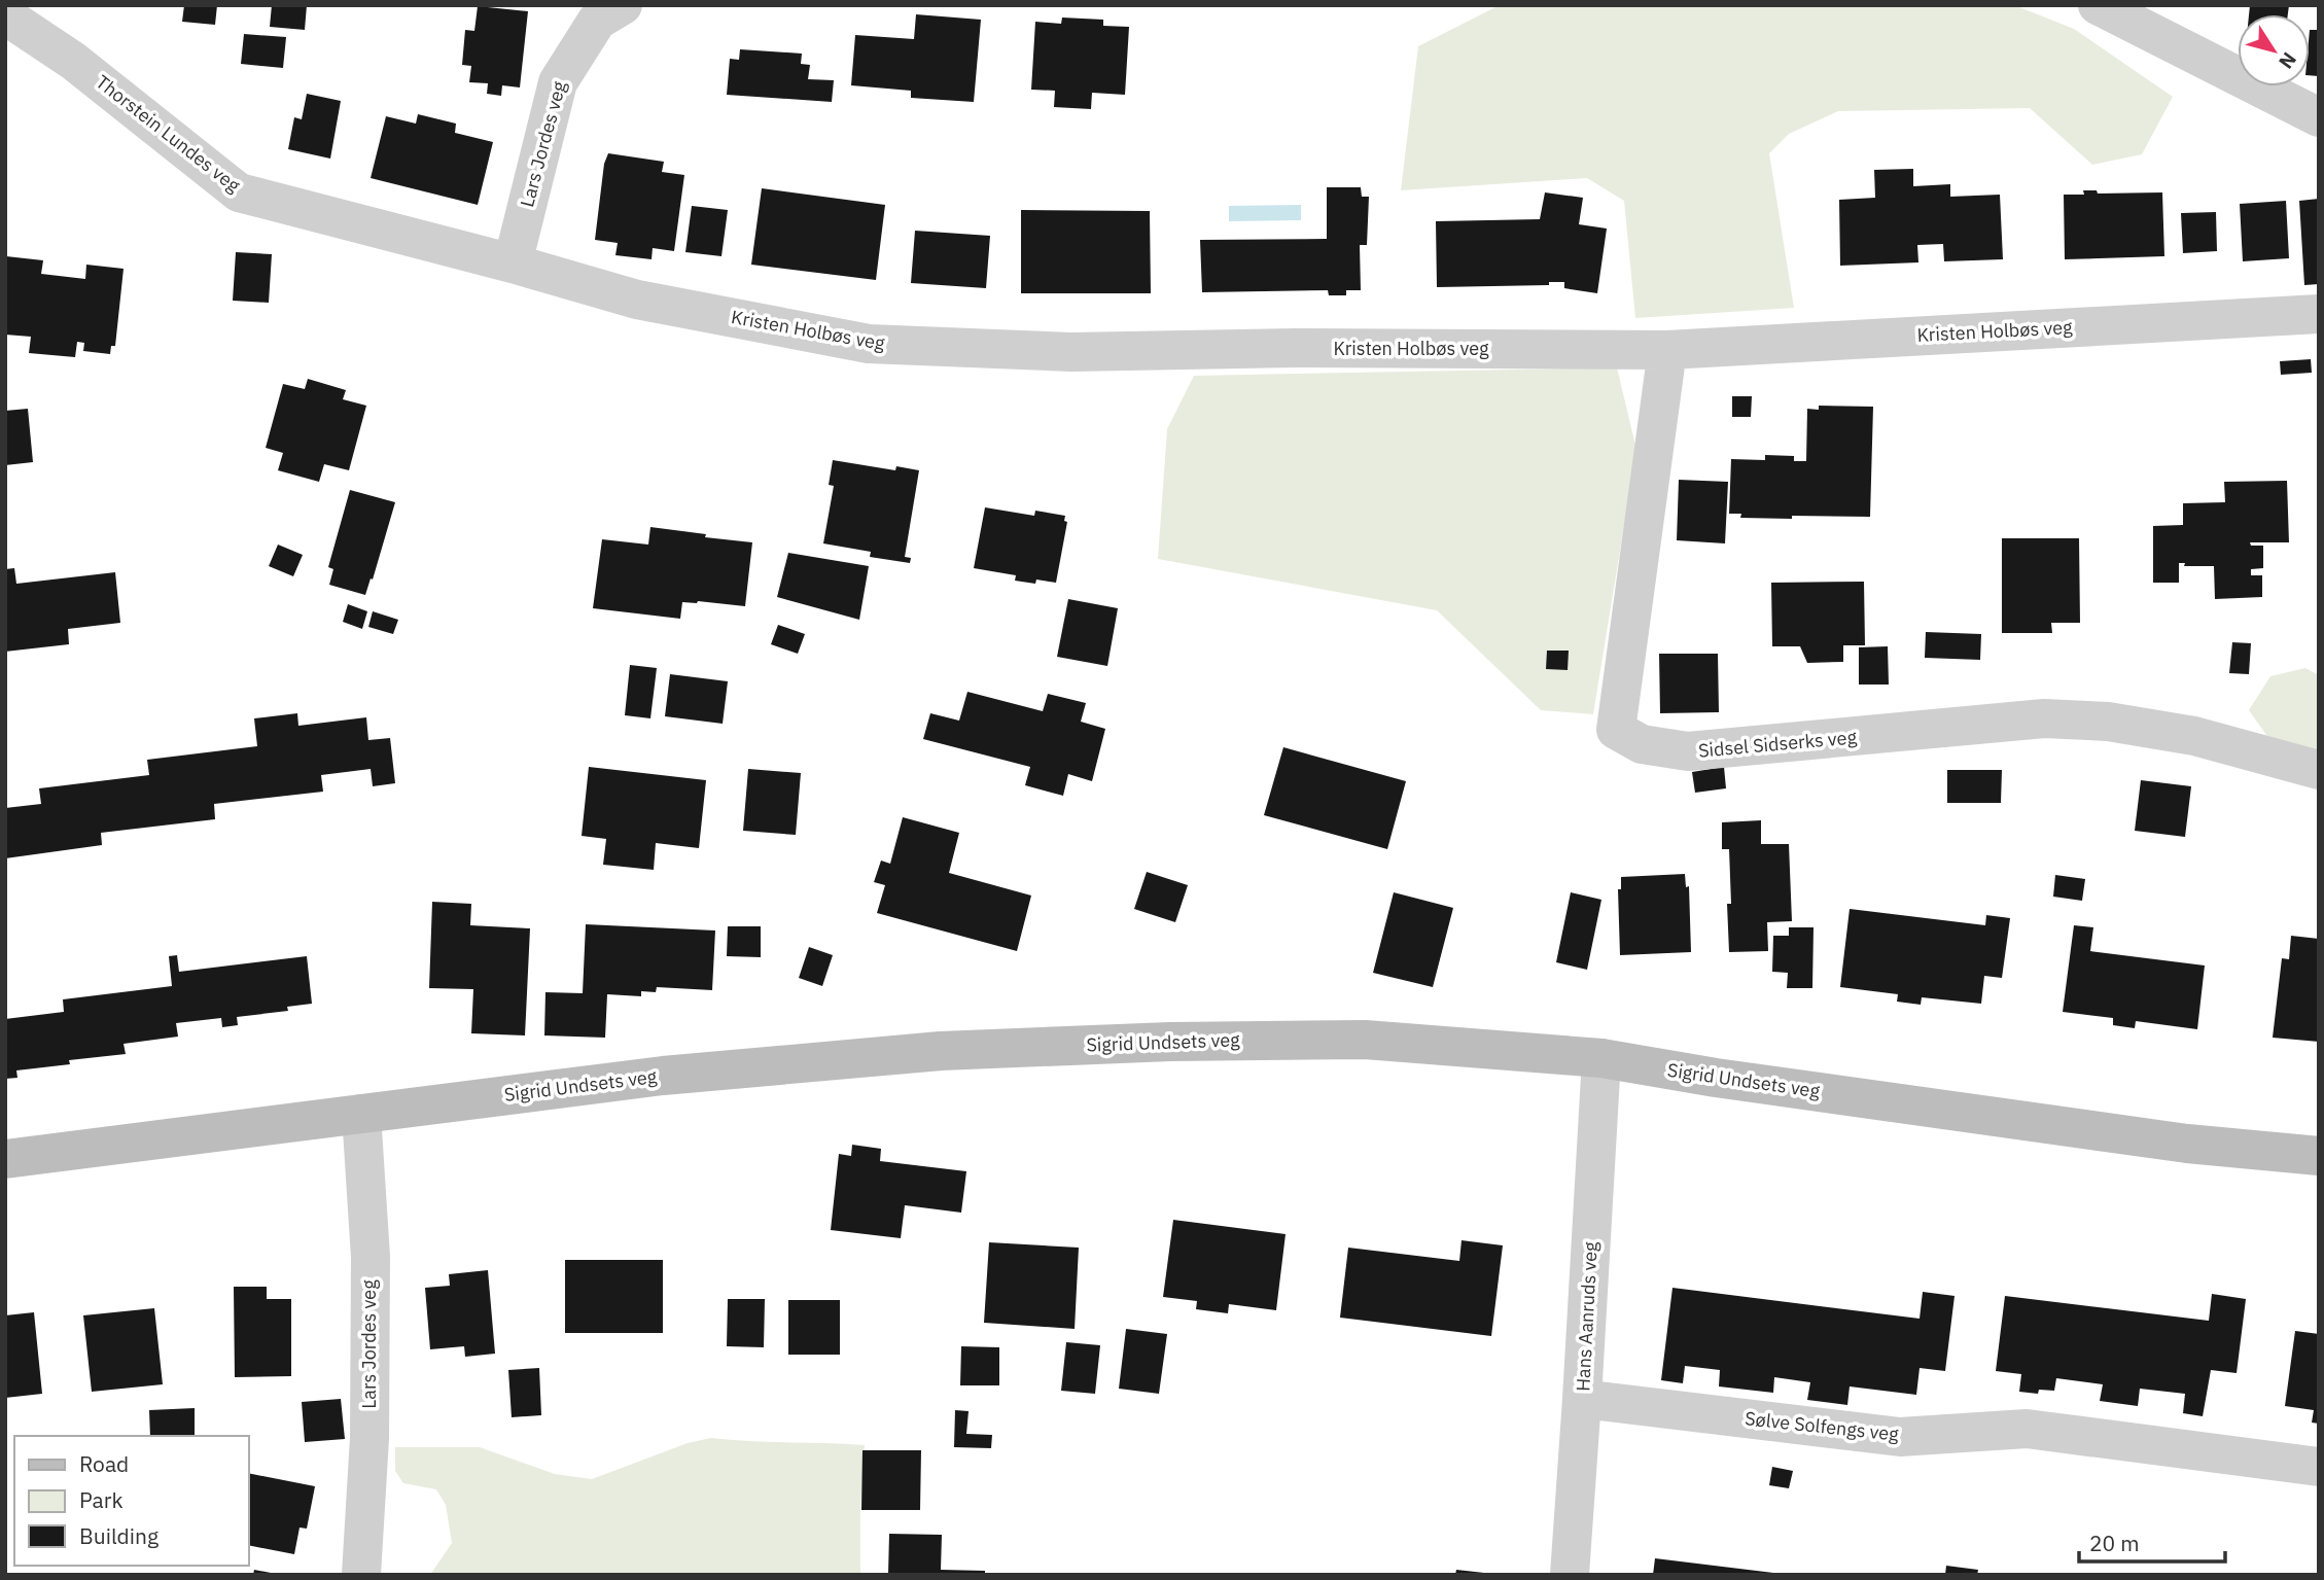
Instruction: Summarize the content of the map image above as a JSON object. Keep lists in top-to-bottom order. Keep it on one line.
{"streets":{"street":["Thorstein Lundes veg","Lars Jordes veg","Kristen Holbøs veg","Sidsel Sidserks veg","Sigrid Undsets veg","Hans Aanruds veg","Sølve Solfengs veg"]},"crossings":[["Thorstein Lundes veg","Lars Jordes veg"],["Thorstein Lundes veg","Kristen Holbøs veg"],["Lars Jordes veg","Kristen Holbøs veg"],["Lars Jordes veg","Sigrid Undsets veg"],["Kristen Holbøs veg","Sidsel Sidserks veg"],["Sigrid Undsets veg","Hans Aanruds veg"],["Hans Aanruds veg","Sølve Solfengs veg"]],"legend":["Road","Park","Building"],"scale_bar":"20 m","north":"bottom right"}
